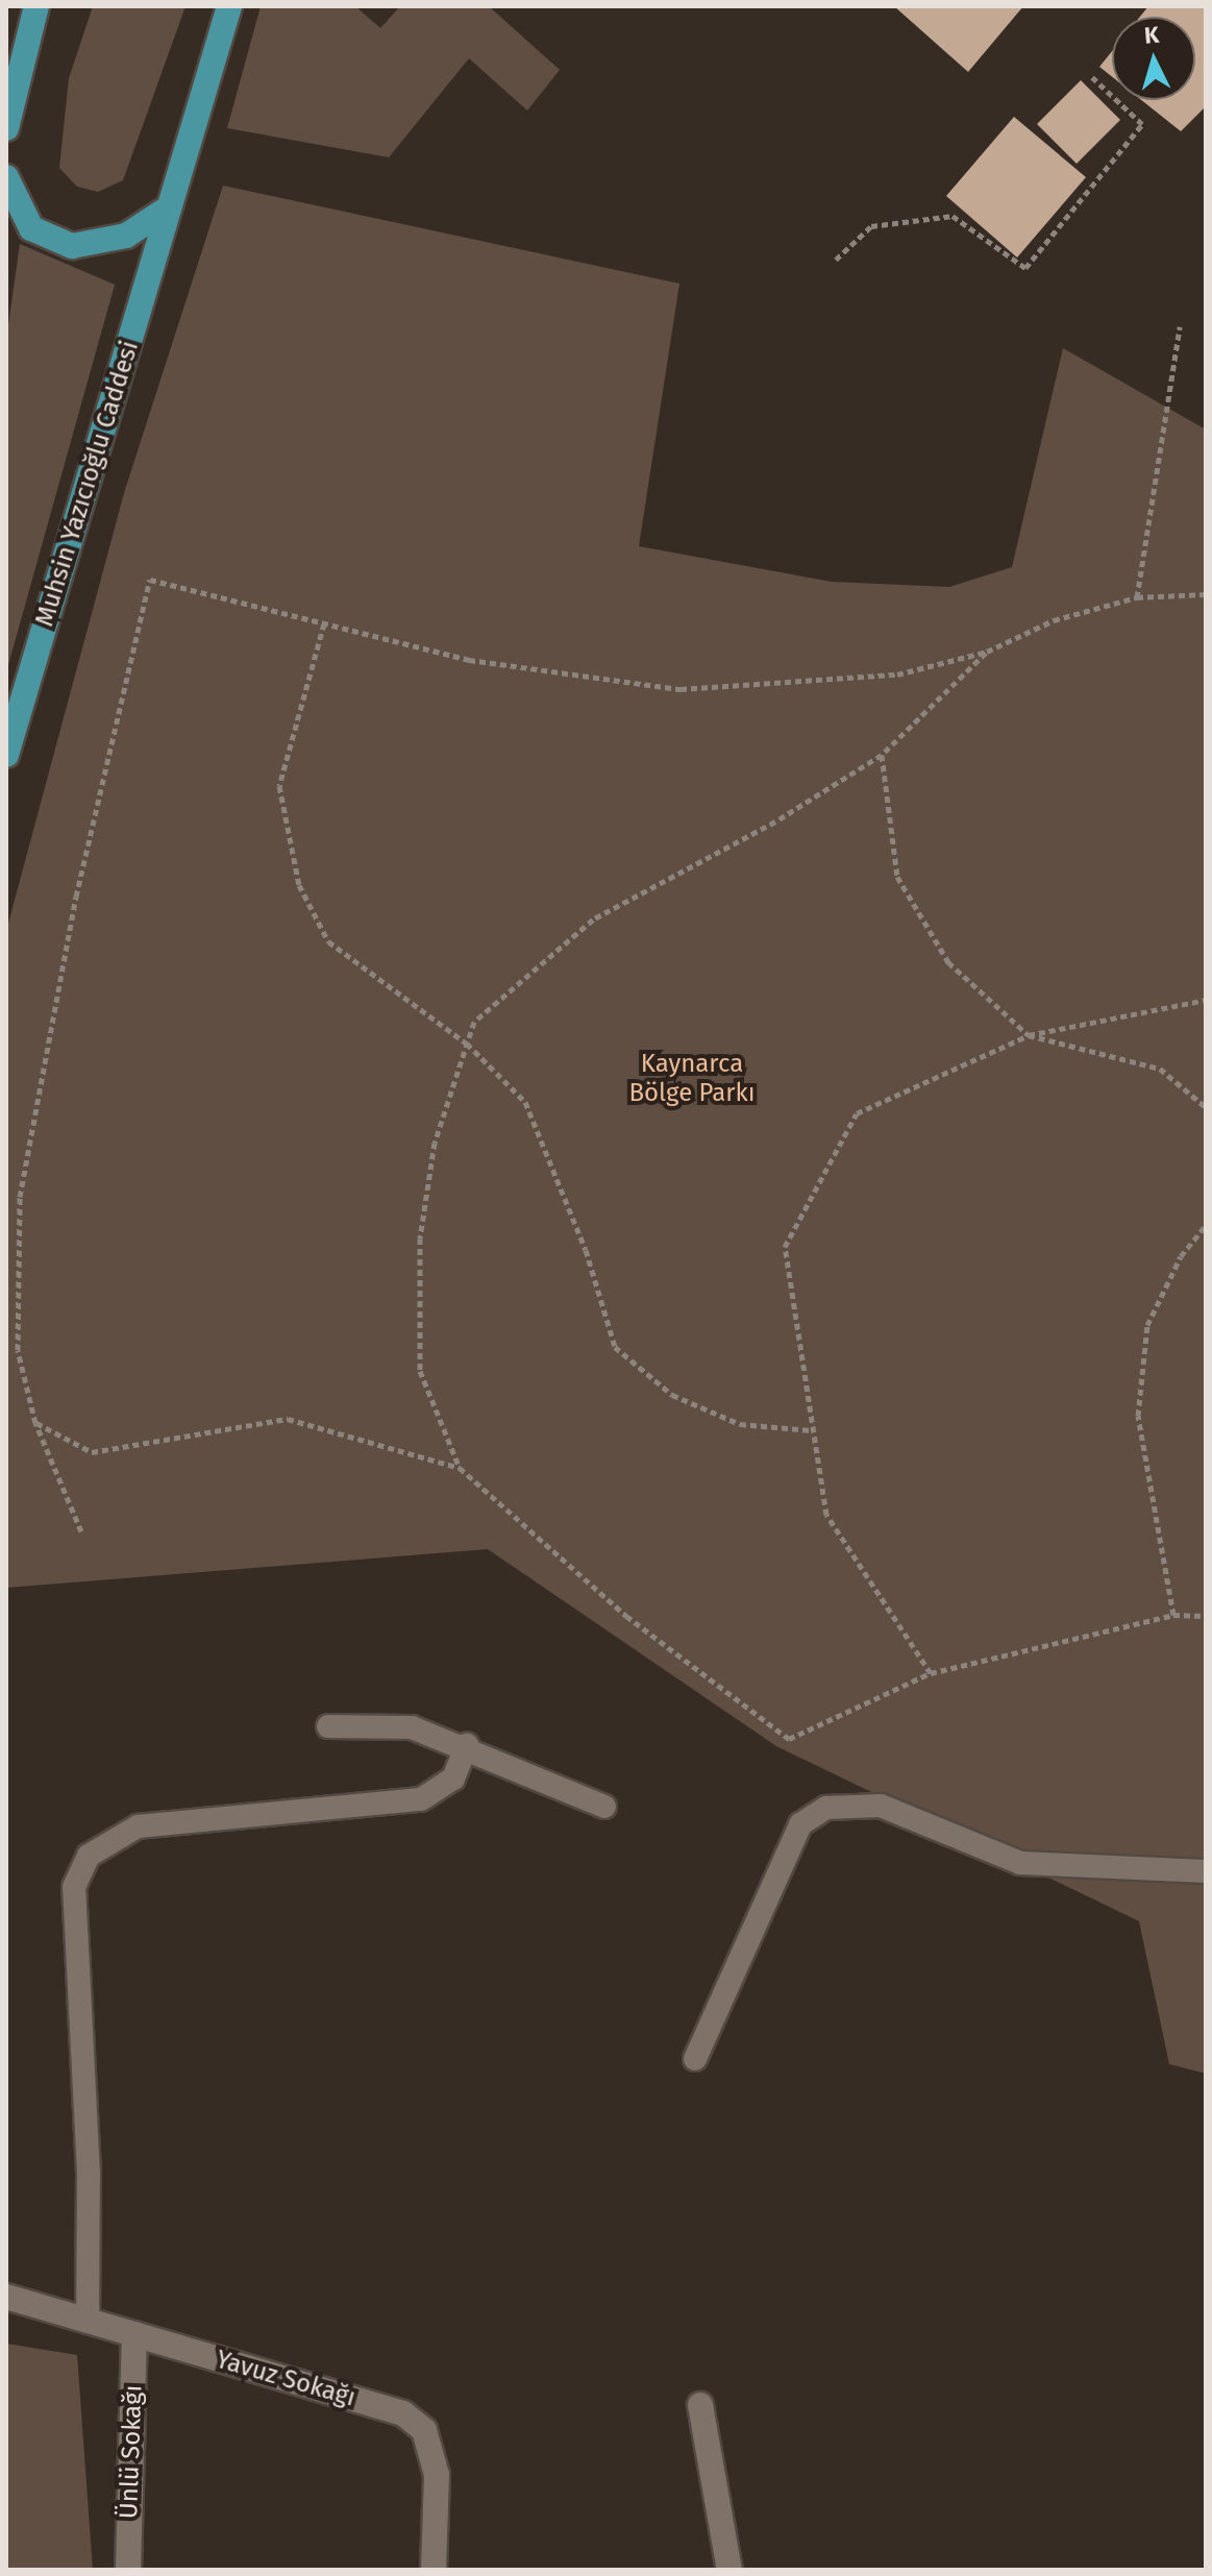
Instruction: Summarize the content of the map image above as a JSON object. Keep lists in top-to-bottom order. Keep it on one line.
{"streets":{"main road":["Muhsin Yazıcıoğlu Caddesi"],"street":["Yavuz Sokağı","Ünlü Sokağı"]},"crossings":[["Yavuz Sokağı","Ünlü Sokağı"]],"parks":["Kaynarca Bölge Parkı"],"north":"top"}
